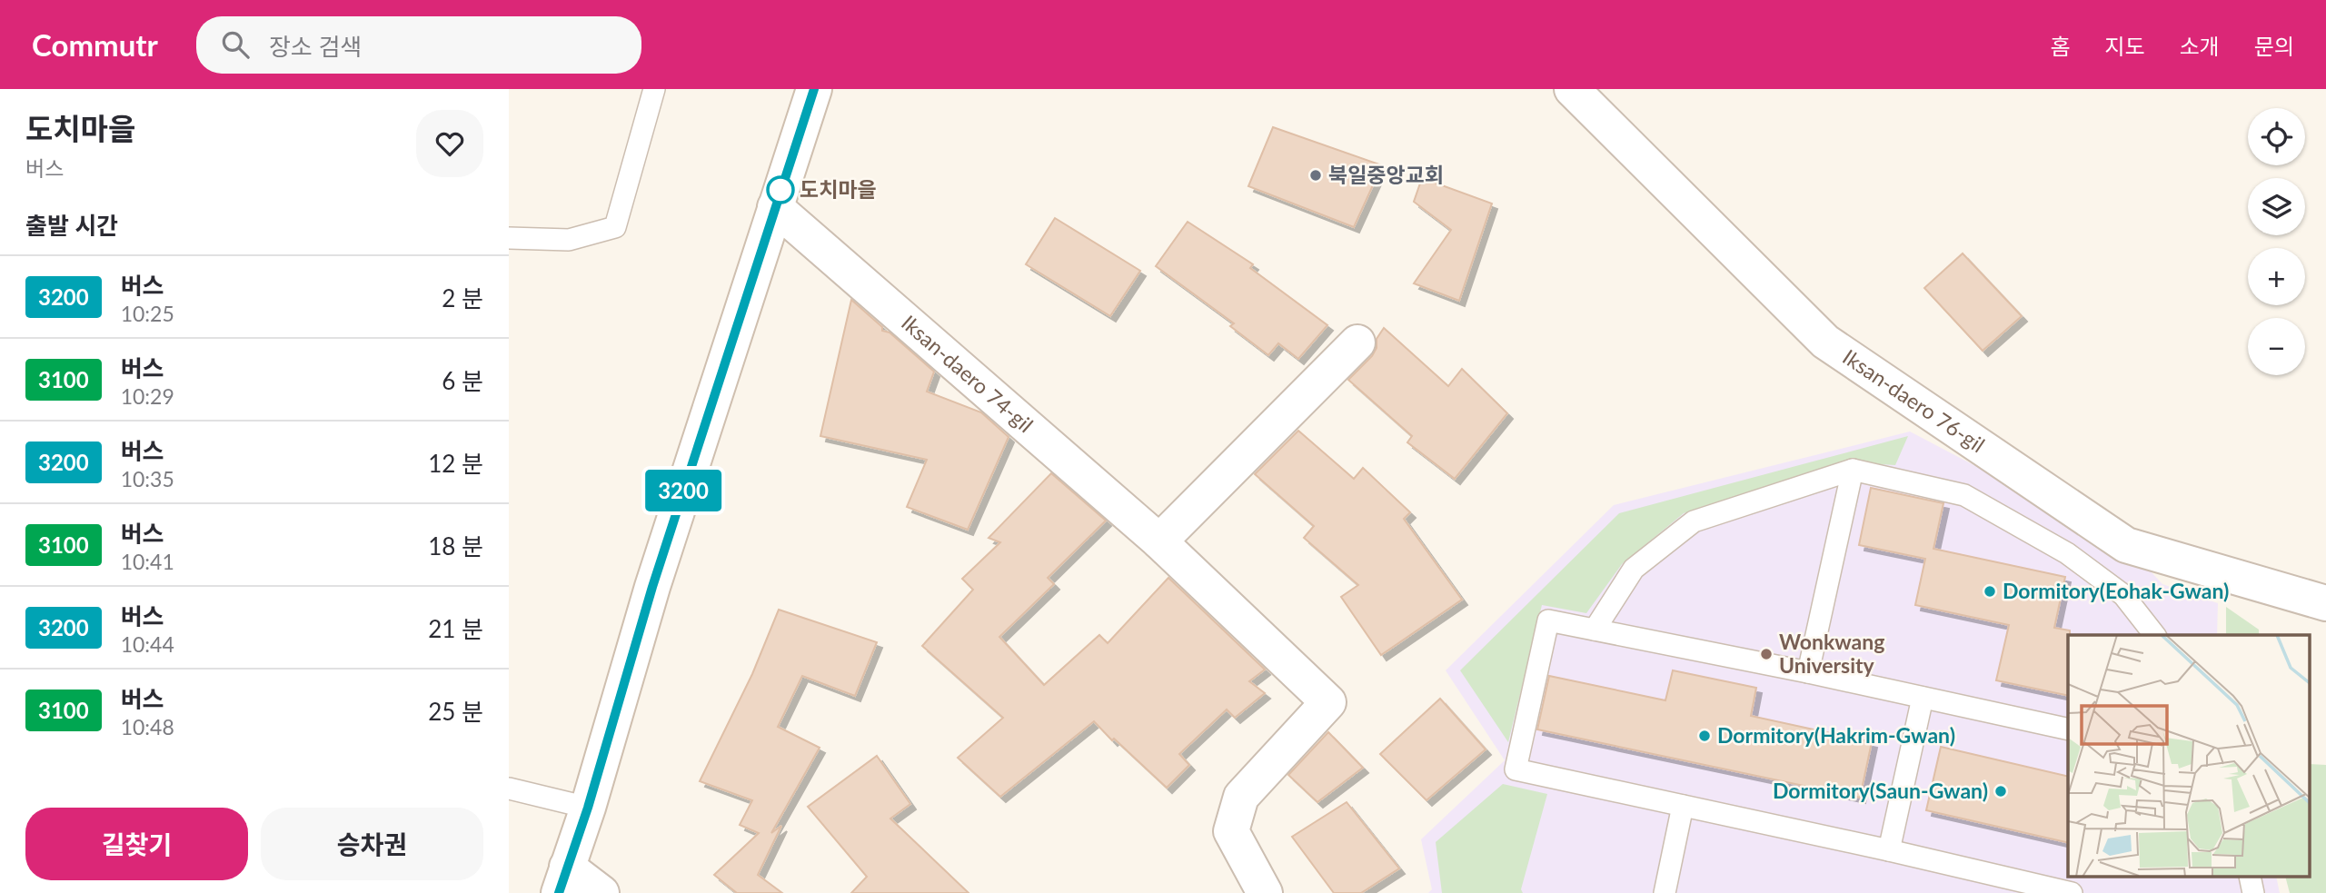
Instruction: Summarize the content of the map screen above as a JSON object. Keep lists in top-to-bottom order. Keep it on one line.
{"streets":{"street":["Iksan-daero 74-gil","Iksan-daero 76-gil"]},"places":["북일중앙교회","도치마을","Dormitory(Eohak-Gwan)","Wonkwang University","Dormitory(Hakrim-Gwan)","Dormitory(Saun-Gwan)"],"lines":["bus line 3200"],"page":{"header":"Commutr","search":"장소 검색","nav":["홈","지도","소개","문의"],"heading":[["도치마을","버스"],"출발 시간"],"on_map":"3200","map_buttons":["+","−"],"list":[{"mark":"3200","name":"버스","note":"10:25","value":"2 분"},{"mark":"3100","name":"버스","note":"10:29","value":"6 분"},{"mark":"3200","name":"버스","note":"10:35","value":"12 분"},{"mark":"3100","name":"버스","note":"10:41","value":"18 분"},{"mark":"3200","name":"버스","note":"10:44","value":"21 분"},{"mark":"3100","name":"버스","note":"10:48","value":"25 분"}],"buttons":["길찾기","승차권"]}}
